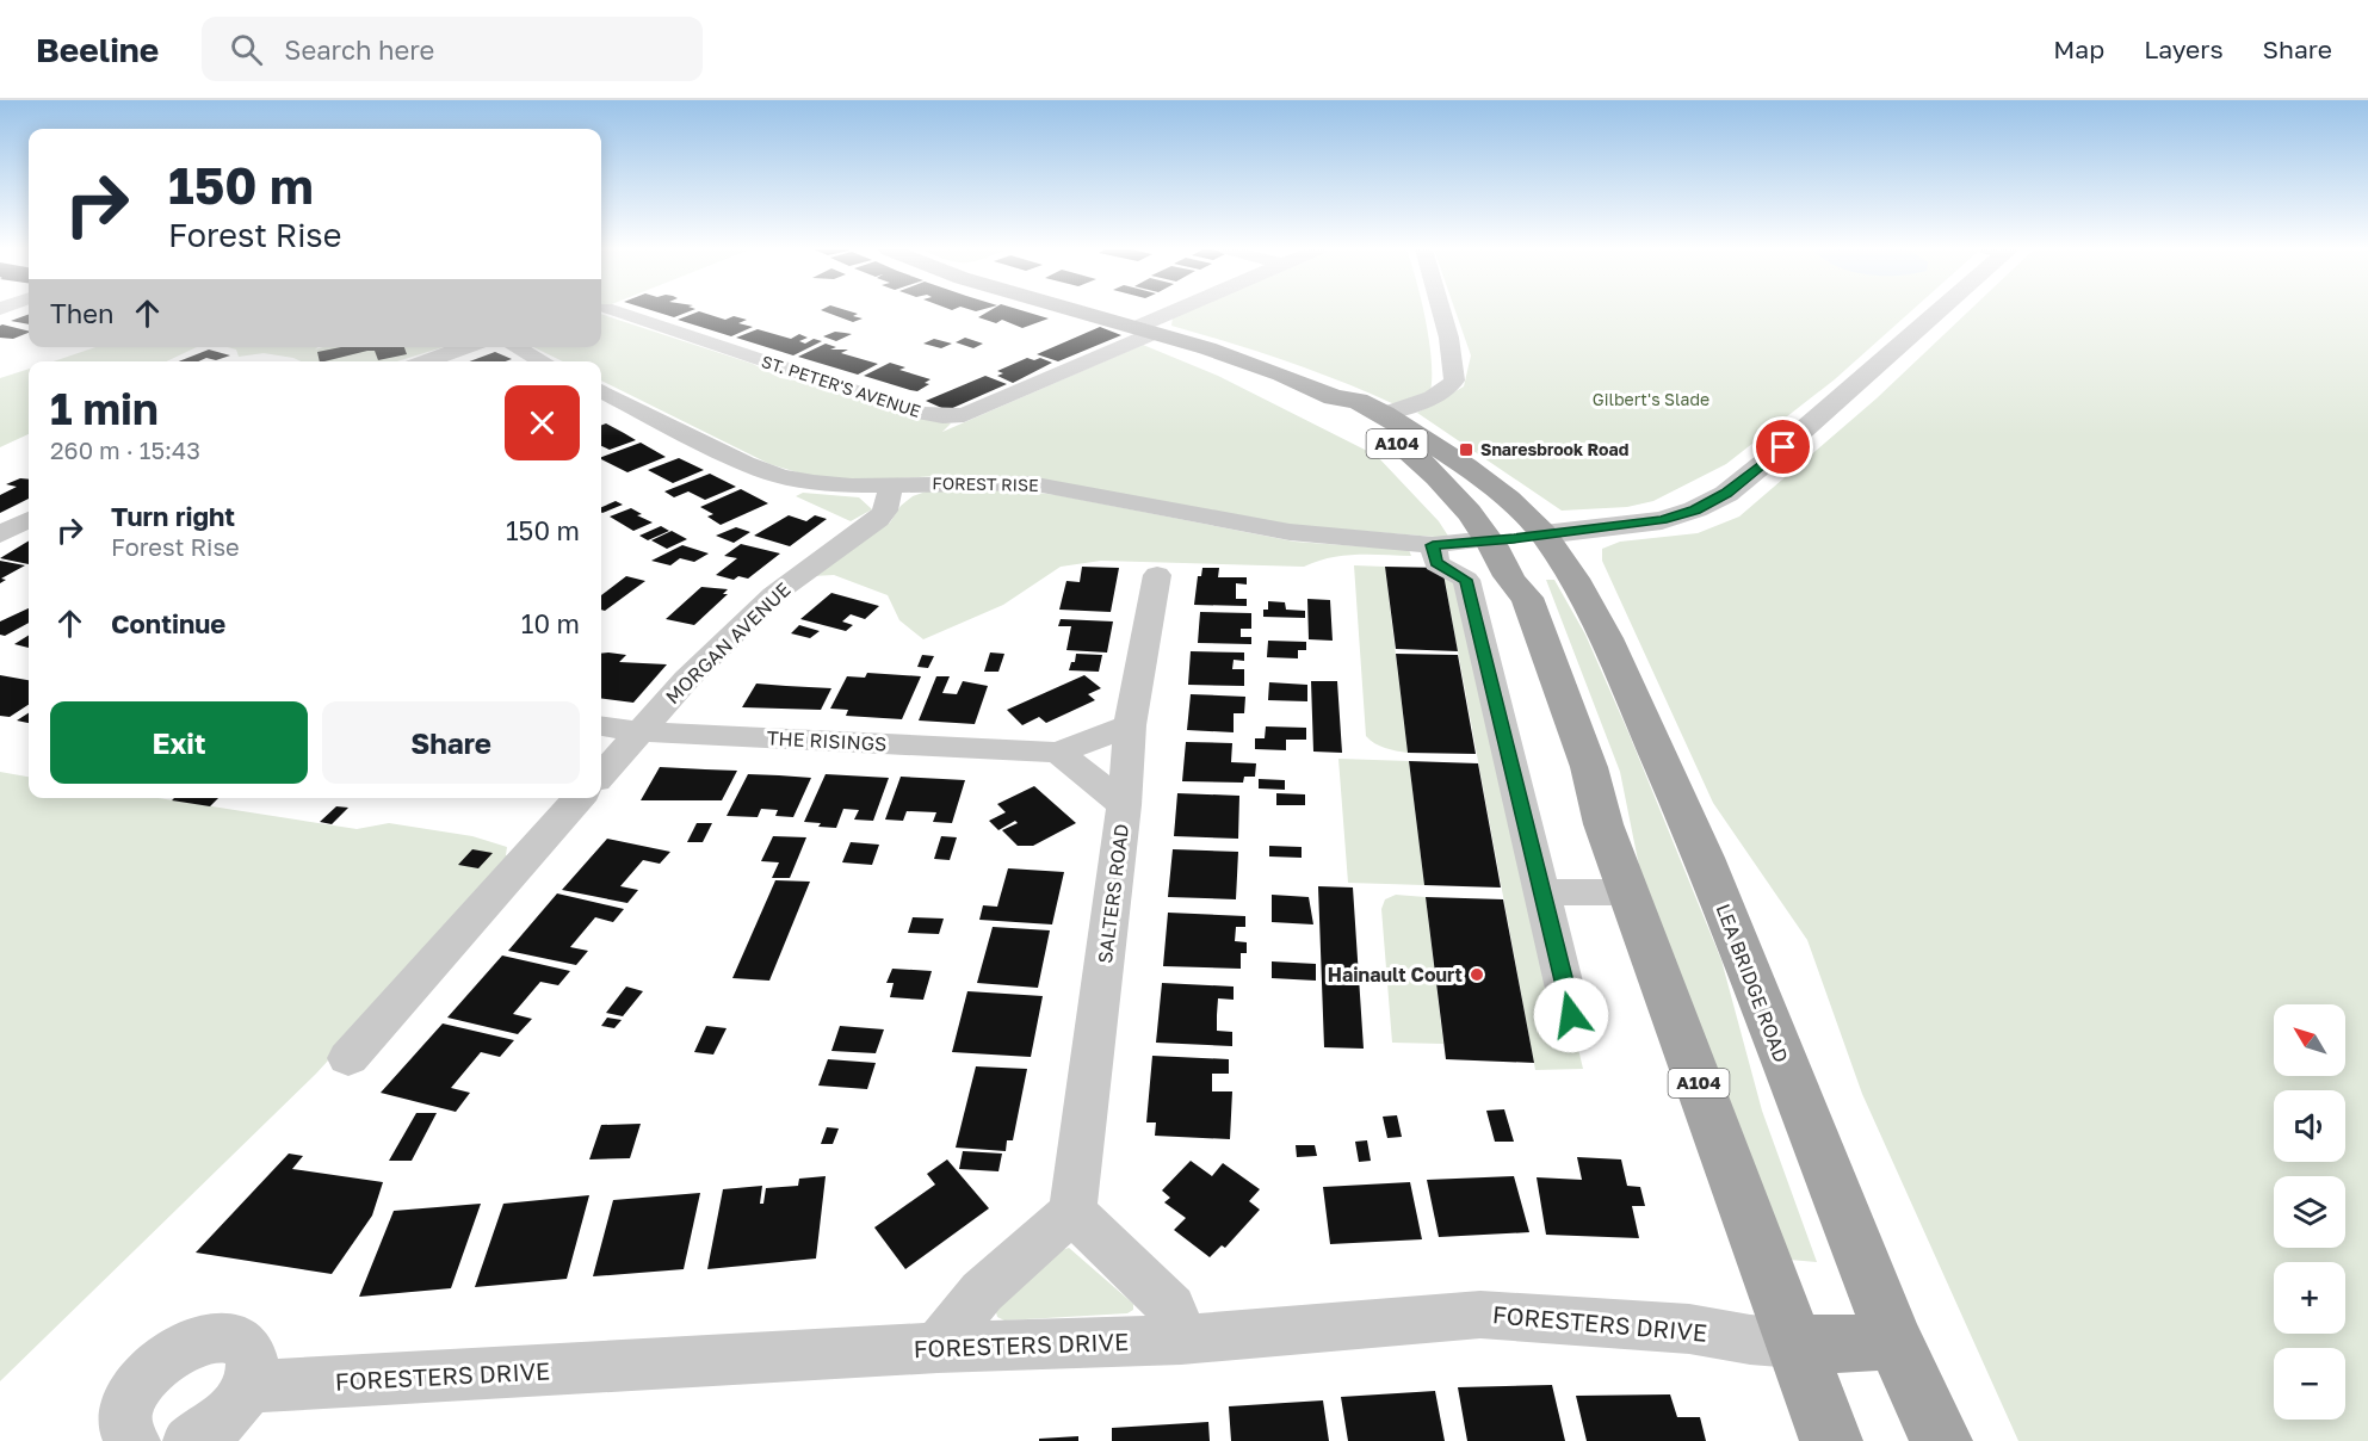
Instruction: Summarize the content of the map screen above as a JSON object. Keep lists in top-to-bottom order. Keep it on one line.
{"streets":{"main road":["A104","LEA BRIDGE ROAD"],"street":["ST. PETER'S AVENUE","FOREST RISE","MORGAN AVENUE","THE RISINGS","SALTERS ROAD","FORESTERS DRIVE"]},"crossings":[["ST. PETER'S AVENUE","A104"],["A104","FOREST RISE"],["A104","LEA BRIDGE ROAD"],["A104","FORESTERS DRIVE"],["FOREST RISE","MORGAN AVENUE"],["FOREST RISE","LEA BRIDGE ROAD"],["MORGAN AVENUE","THE RISINGS"],["THE RISINGS","SALTERS ROAD"]],"parks":["Gilbert's Slade"],"places":{"transit":["Snaresbrook Road"],"other":["Hainault Court"]},"north":"top left","page":{"header":"Beeline","search":"Search here","nav":["Map","Layers","Share"],"turn":["150 m","Forest Rise"],"then":"Then","heading":["1 min","260 m · 15:43"],"list":[{"name":"Turn right","note":"Forest Rise","value":"150 m"},{"name":"Continue","value":"10 m"}],"buttons":["Exit","Share"],"map_buttons":["+","−"]}}
